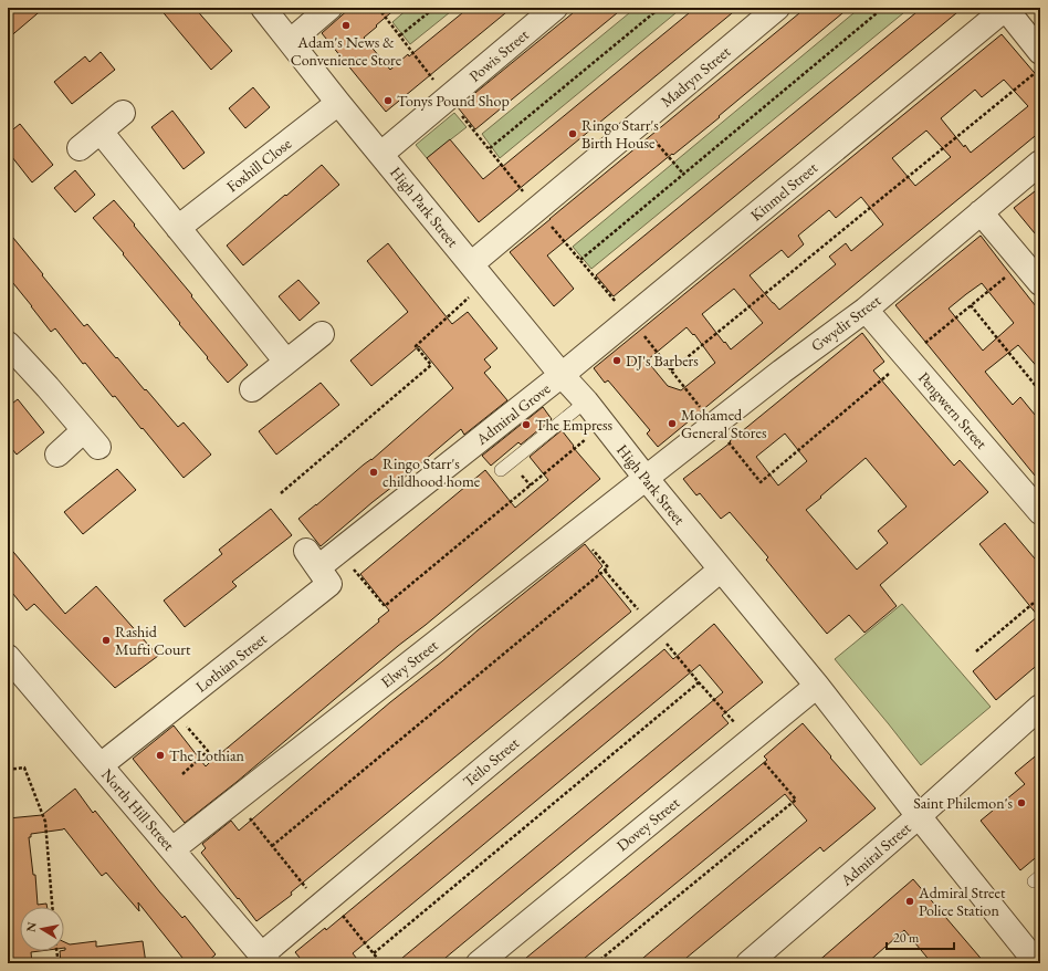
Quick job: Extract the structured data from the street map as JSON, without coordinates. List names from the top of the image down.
{
  "streets": {
    "street": [
      "Powis Street",
      "Madryn Street",
      "Foxhill Close",
      "Kinmel Street",
      "High Park Street",
      "Gwydir Street",
      "Pengwern Street",
      "Admiral Grove",
      "Lothian Street",
      "Elwy Street",
      "Teilo Street",
      "North Hill Street",
      "Dovey Street",
      "Admiral Street"
    ]
  },
  "crossings": [
    ["Powis Street", "High Park Street"],
    ["Madryn Street", "High Park Street"],
    ["Foxhill Close", "High Park Street"],
    ["Kinmel Street", "High Park Street"],
    ["Kinmel Street", "Admiral Grove"],
    ["High Park Street", "Gwydir Street"],
    ["High Park Street", "Admiral Grove"],
    ["High Park Street", "Elwy Street"],
    ["High Park Street", "Teilo Street"],
    ["High Park Street", "Dovey Street"],
    ["High Park Street", "Admiral Street"],
    ["Gwydir Street", "Pengwern Street"],
    ["Gwydir Street", "Elwy Street"],
    ["Admiral Grove", "Lothian Street"],
    ["Lothian Street", "North Hill Street"],
    ["Elwy Street", "North Hill Street"],
    ["Teilo Street", "North Hill Street"]
  ],
  "places": [
    "Adam's News & Convenience Store",
    "Tonys Pound Shop",
    "Ringo Starr's Birth House",
    "DJ's Barbers",
    "Mohamed General Stores",
    "The Empress",
    "Ringo Starr's childhood home",
    "Rashid Mufti Court",
    "The Lothian",
    "Saint Philemon's",
    "Admiral Street Police Station"
  ],
  "scale_bar": "20 m",
  "north": "left"
}
